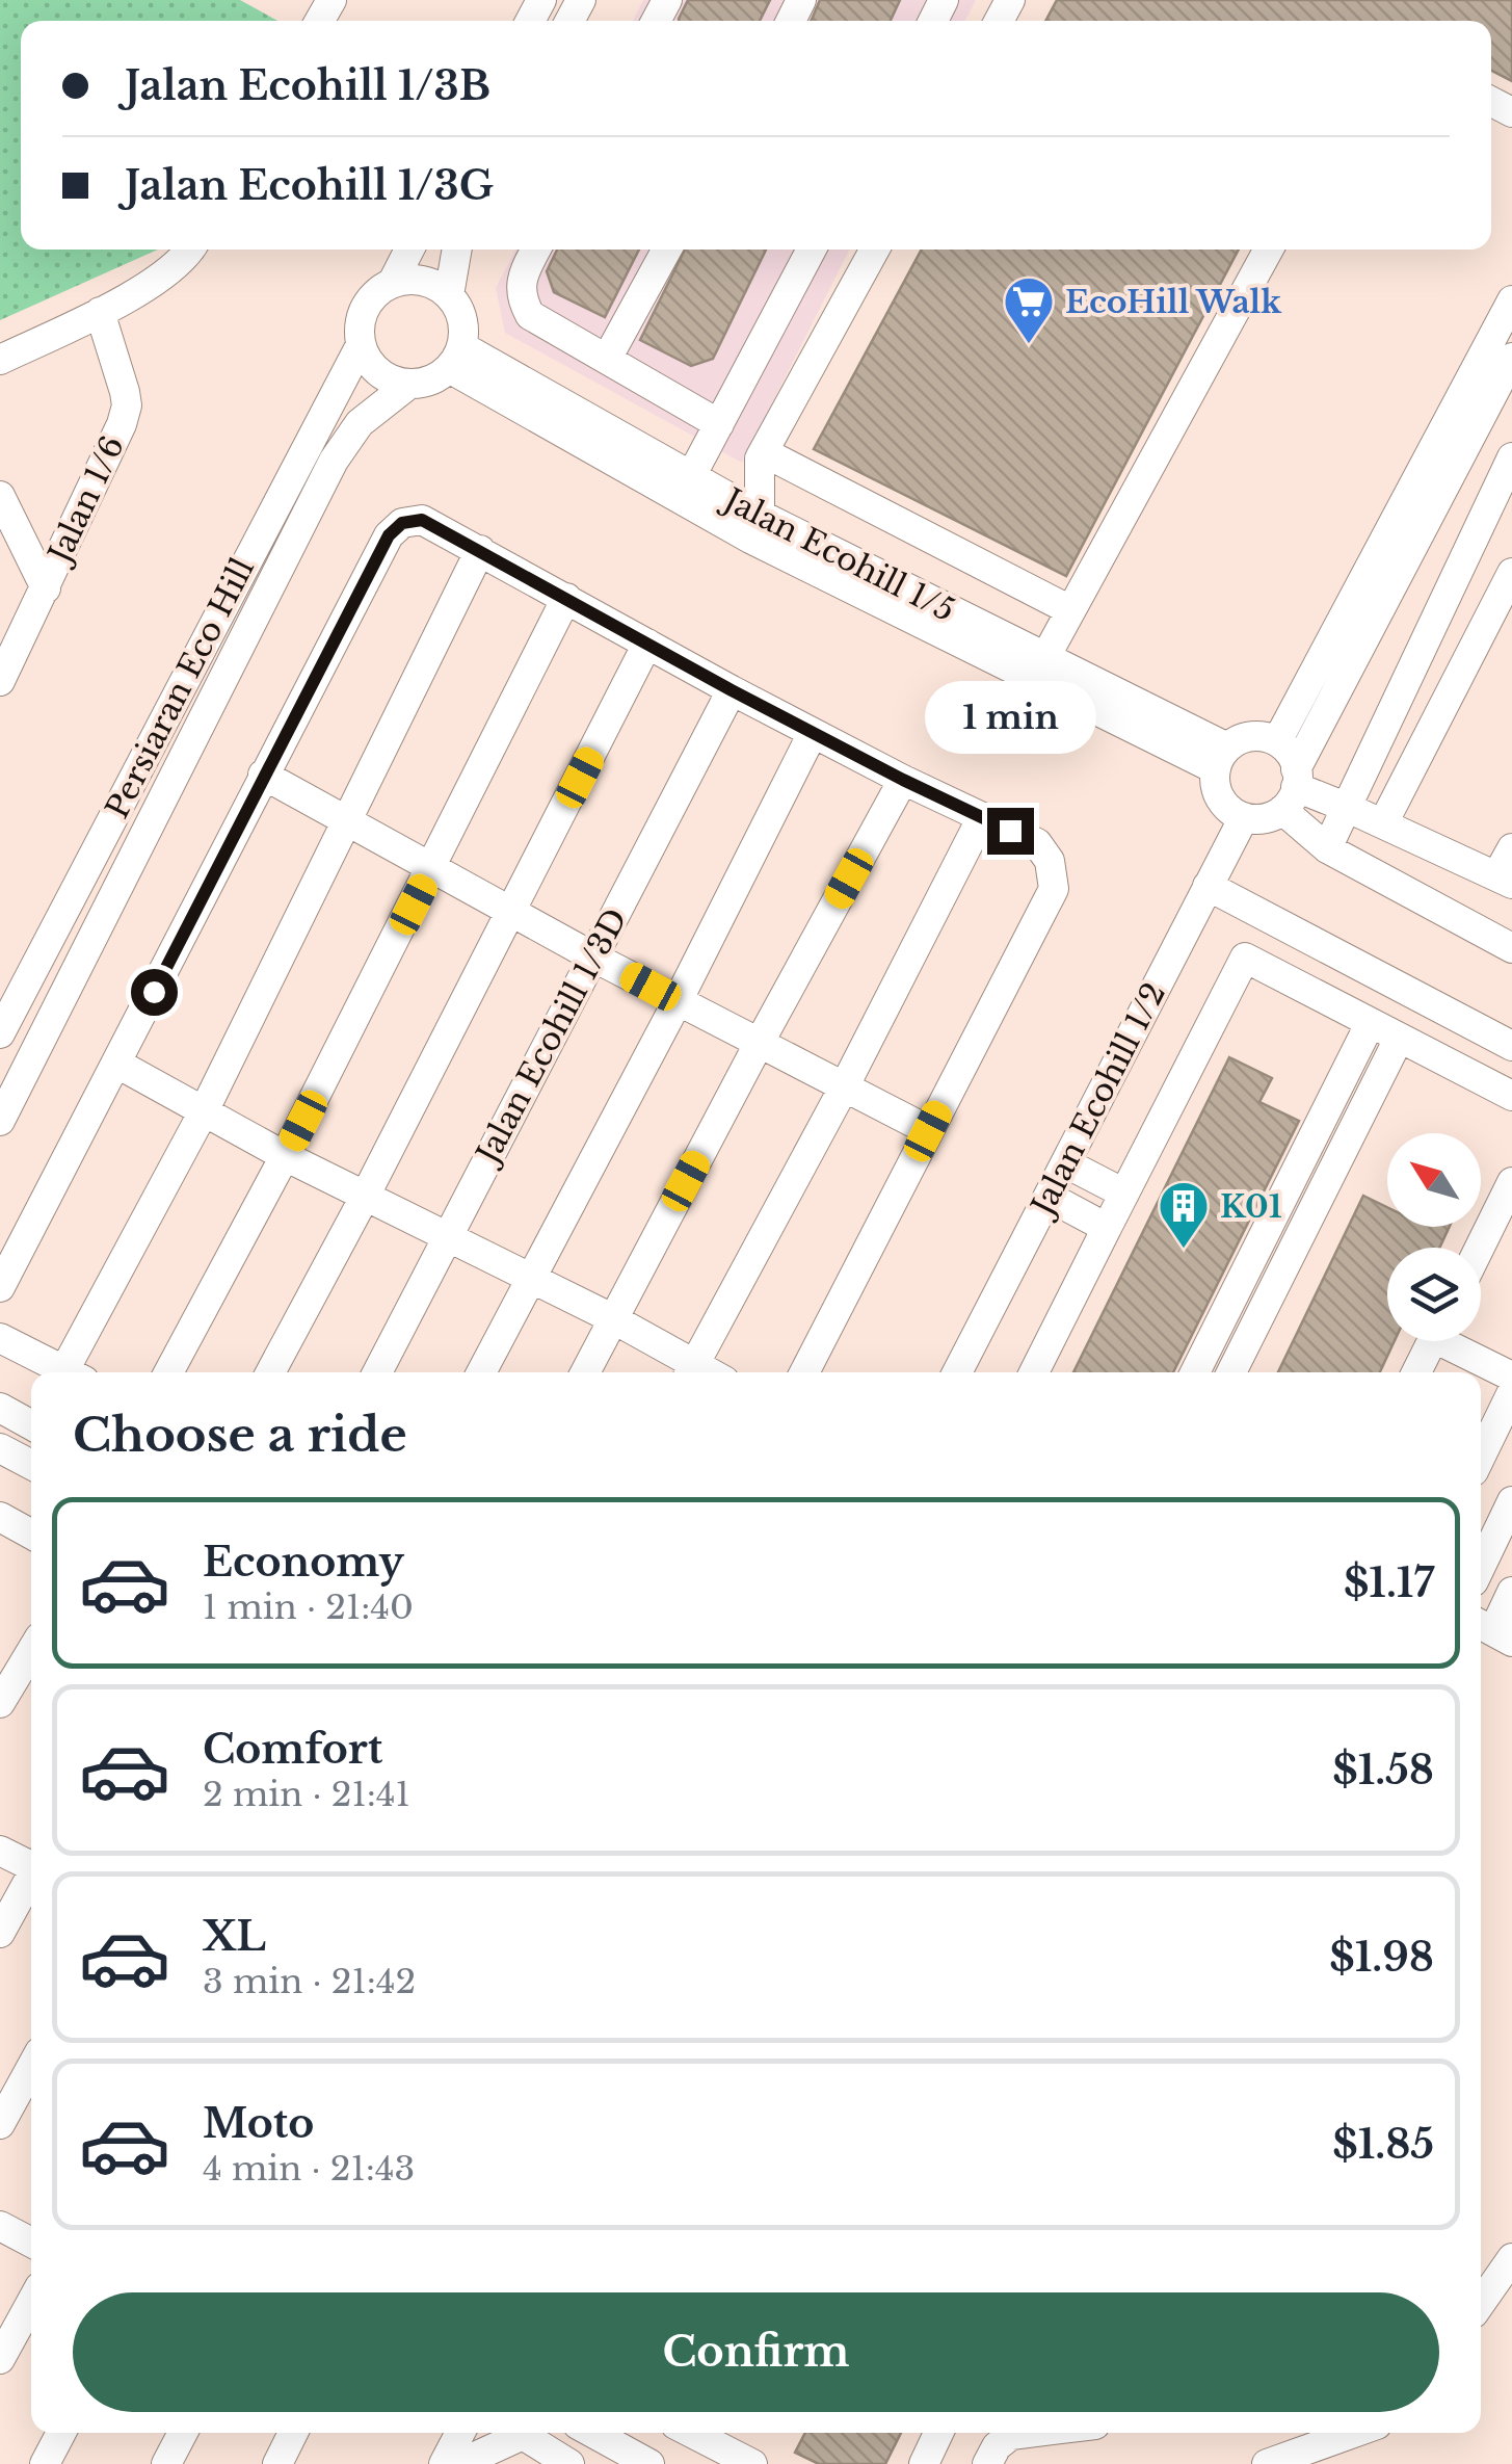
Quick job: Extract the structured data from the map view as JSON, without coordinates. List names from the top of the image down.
{
  "streets": {
    "street": [
      "Jalan 1/6",
      "Jalan Ecohill 1/5",
      "Persiaran Eco Hill",
      "Jalan Ecohill 1/3D",
      "Jalan Ecohill 1/2"
    ]
  },
  "crossings": [
    ["Jalan Ecohill 1/5", "Persiaran Eco Hill"],
    ["Jalan Ecohill 1/5", "Jalan Ecohill 1/2"]
  ],
  "places": {
    "supermarket": ["EcoHill Walk"],
    "building": ["K01"]
  },
  "north": "top left",
  "page": {
    "banner": ["Jalan Ecohill 1/3B", "Jalan Ecohill 1/3G"],
    "bubble": "1 min",
    "heading": "Choose a ride",
    "list": [
      {
        "name": "Economy",
        "note": "1 min · 21:40",
        "value": "$1.17"
      },
      {
        "name": "Comfort",
        "note": "2 min · 21:41",
        "value": "$1.58"
      },
      {
        "name": "XL",
        "note": "3 min · 21:42",
        "value": "$1.98"
      },
      {
        "name": "Moto",
        "note": "4 min · 21:43",
        "value": "$1.85"
      }
    ],
    "buttons": "Confirm"
  }
}
